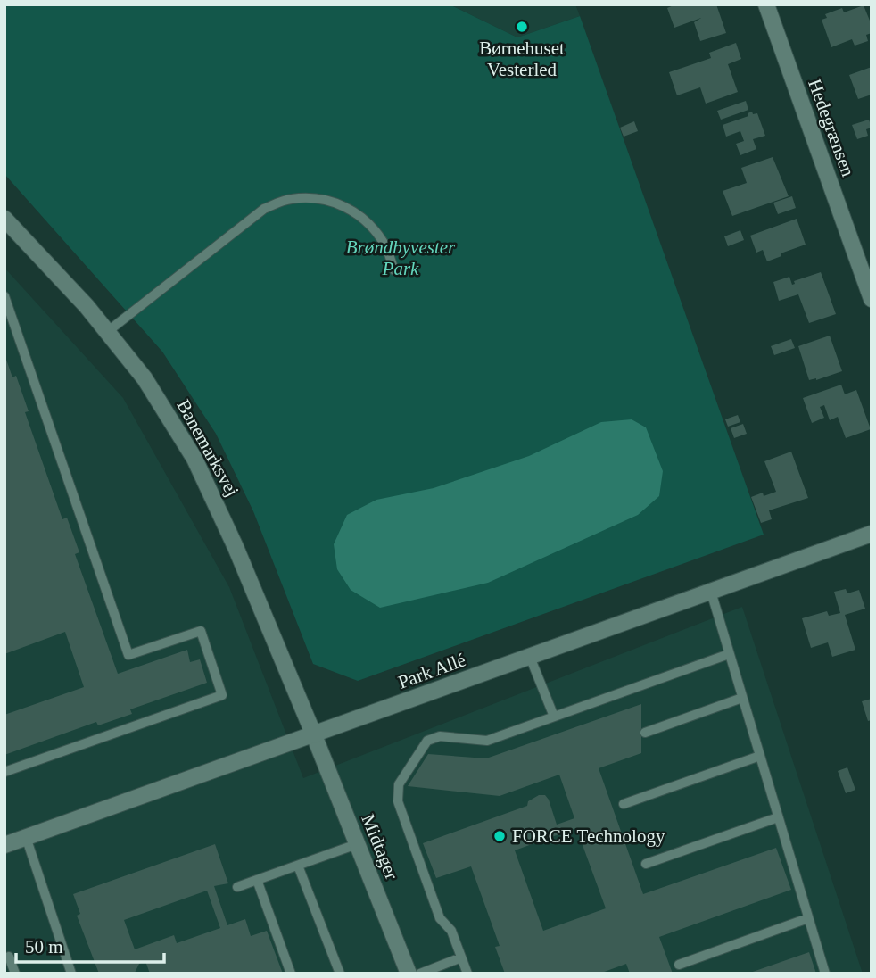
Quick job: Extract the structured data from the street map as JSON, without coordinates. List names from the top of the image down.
{
  "streets": {
    "street": [
      "Hedegrænsen",
      "Banemarksvej",
      "Park Allé",
      "Midtager"
    ]
  },
  "crossings": [
    ["Banemarksvej", "Park Allé"],
    ["Banemarksvej", "Midtager"],
    ["Park Allé", "Midtager"]
  ],
  "parks": ["Brøndbyvester Park"],
  "places": ["Børnehuset Vesterled", "FORCE Technology"],
  "scale_bar": "50 m"
}
